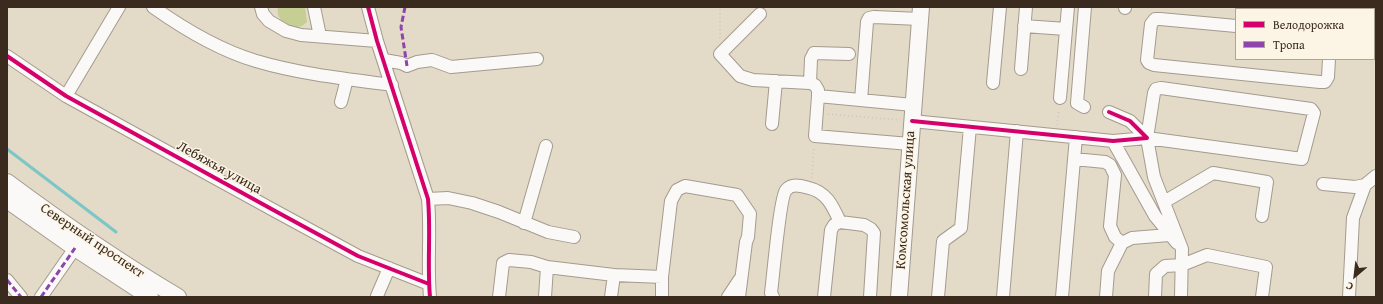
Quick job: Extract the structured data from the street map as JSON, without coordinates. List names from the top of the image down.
{
  "streets": {
    "main road": ["Комсомольская улица", "Северный проспект"],
    "street": ["Лебяжья улица"]
  },
  "legend": ["Велодорожка", "Тропа"],
  "north": "bottom left"
}
